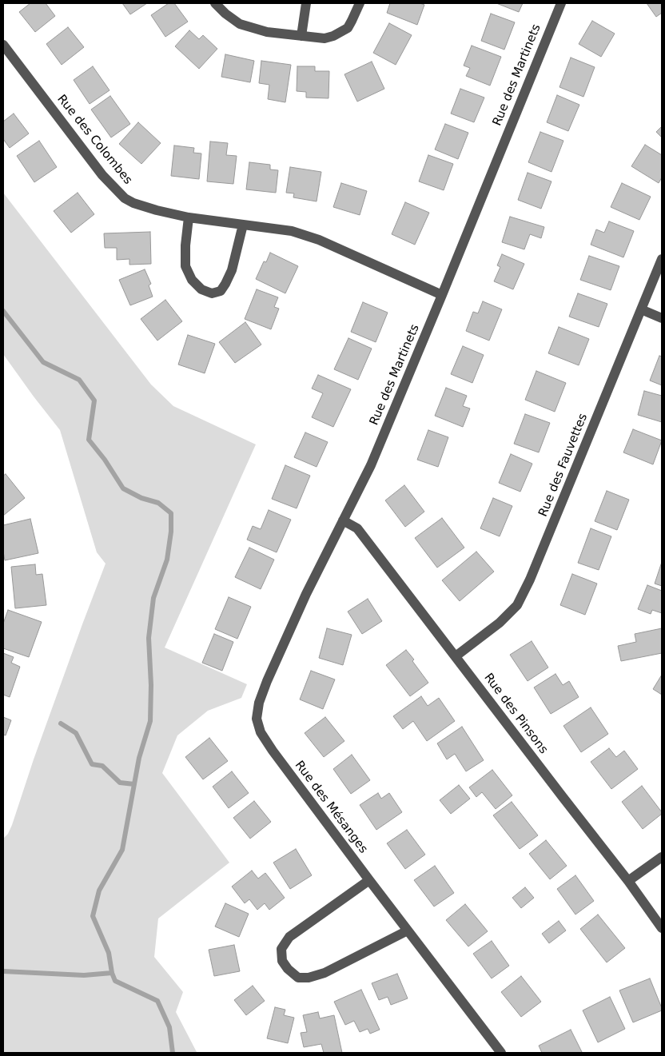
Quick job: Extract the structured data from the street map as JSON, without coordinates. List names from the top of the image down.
{
  "streets": {
    "street": [
      "Rue des Martinets",
      "Rue des Colombes",
      "Rue des Fauvettes",
      "Rue des Pinsons",
      "Rue des Mésanges"
    ]
  },
  "crossings": [
    ["Rue des Martinets", "Rue des Colombes"],
    ["Rue des Martinets", "Rue des Pinsons"],
    ["Rue des Martinets", "Rue des Mésanges"],
    ["Rue des Fauvettes", "Rue des Pinsons"]
  ]
}
